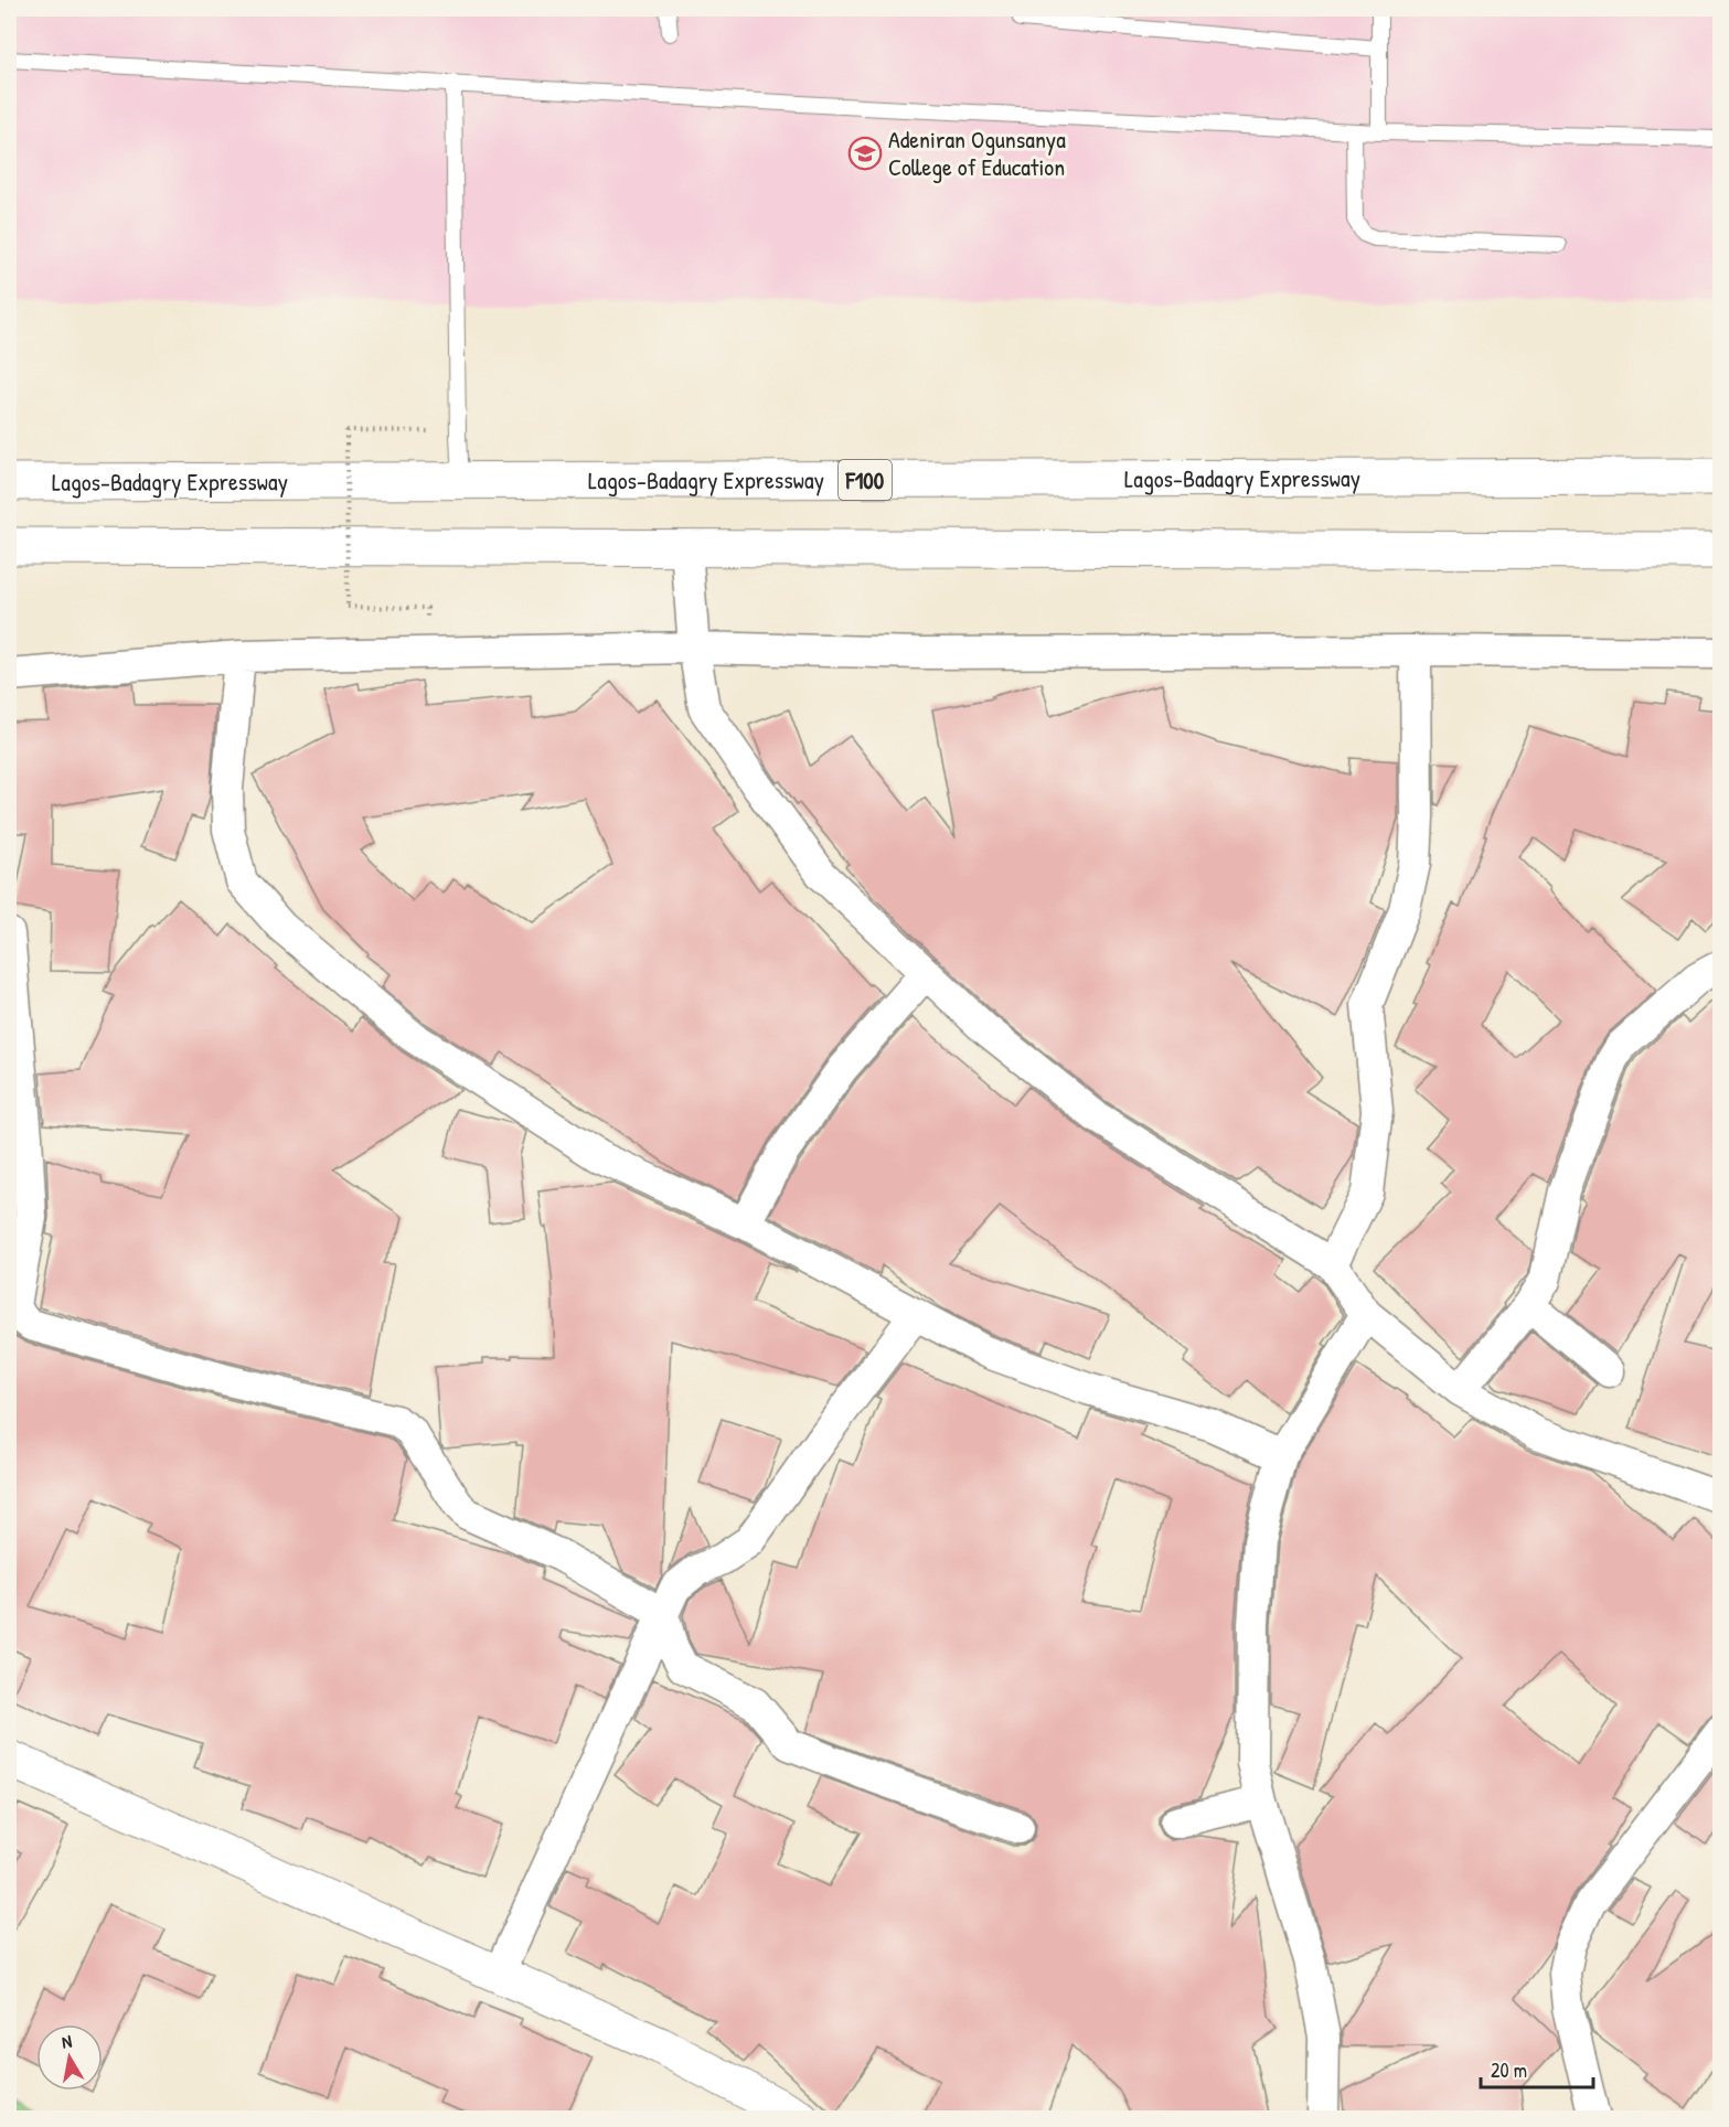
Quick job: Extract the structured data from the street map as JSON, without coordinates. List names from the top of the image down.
{
  "streets": {
    "main road": ["Lagos-Badagry Expressway", "F100"]
  },
  "places": {
    "school or university": ["Adeniran Ogunsanya College of Education"]
  },
  "scale_bar": "20 m",
  "north": "top"
}
